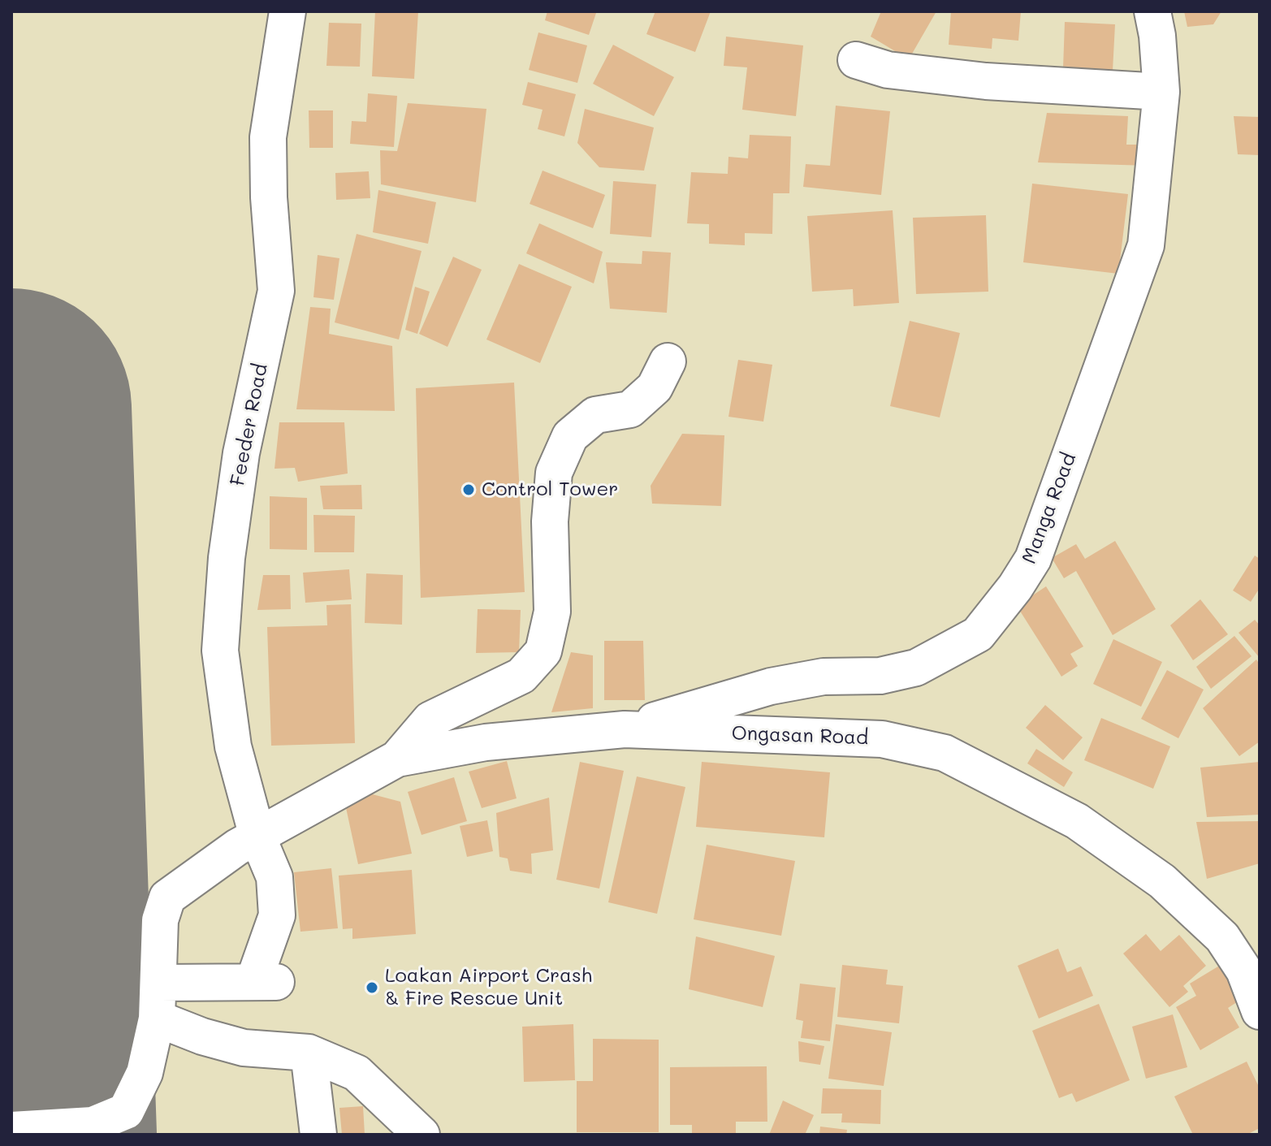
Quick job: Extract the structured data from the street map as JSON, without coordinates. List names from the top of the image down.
{
  "streets": {
    "street": ["Feeder Road", "Manga Road", "Ongasan Road"]
  },
  "crossings": [
    ["Feeder Road", "Ongasan Road"],
    ["Manga Road", "Ongasan Road"]
  ],
  "places": ["Control Tower", "Loakan Airport Crash & Fire Rescue Unit"]
}
